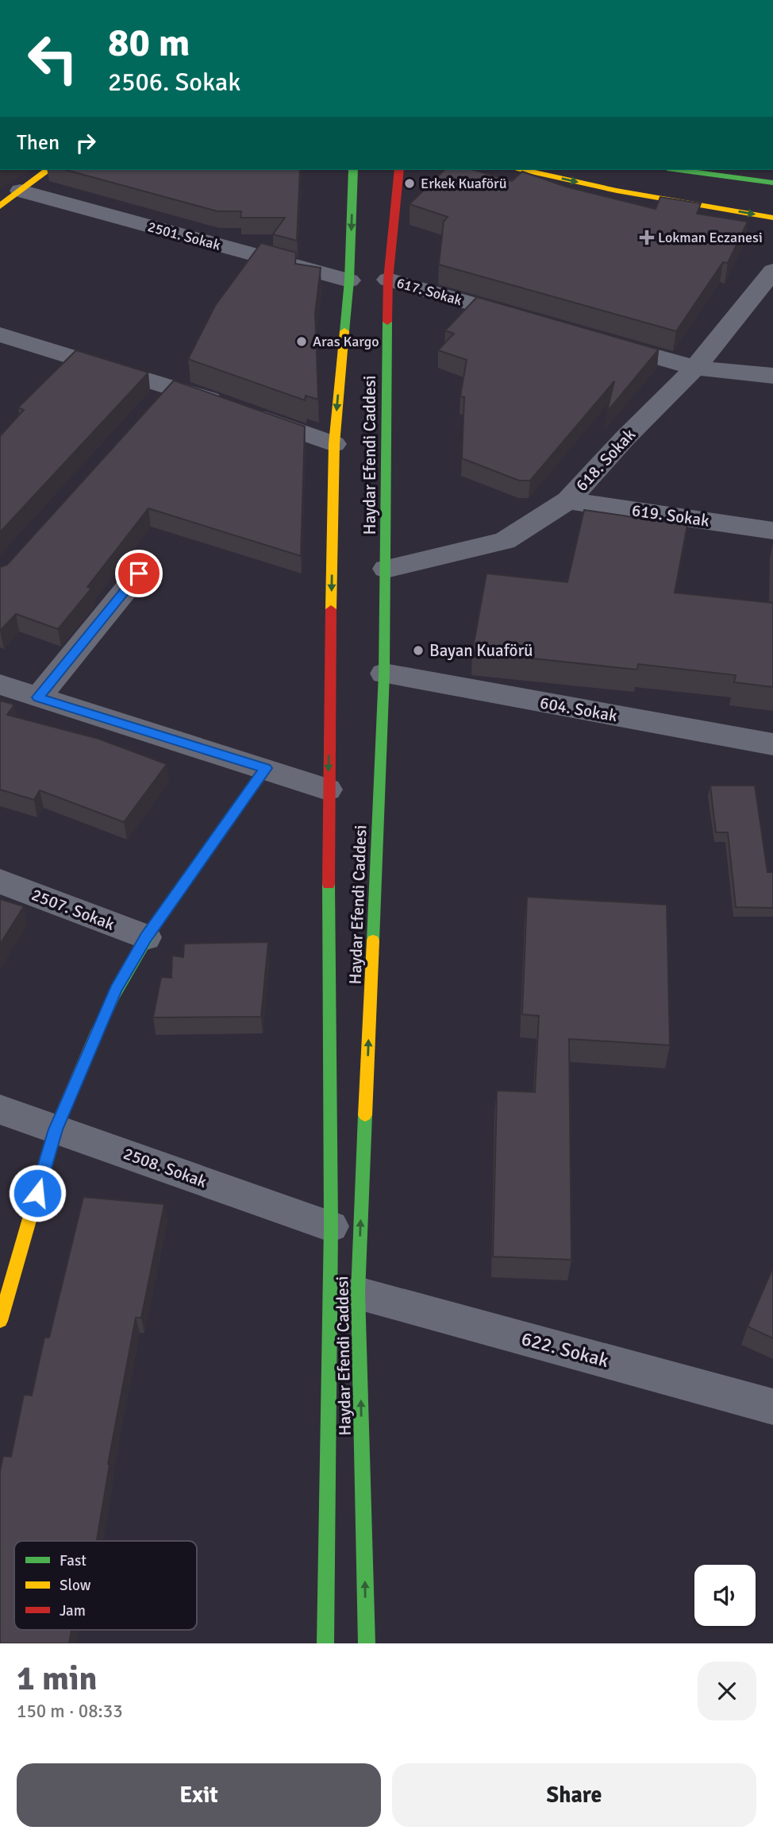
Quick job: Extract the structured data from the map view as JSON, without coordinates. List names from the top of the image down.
{
  "streets": {
    "main road": ["Haydar Efendi Caddesi"],
    "street": [
      "2501. Sokak",
      "617. Sokak",
      "618. Sokak",
      "619. Sokak",
      "604. Sokak",
      "2507. Sokak",
      "2508. Sokak",
      "622. Sokak"
    ]
  },
  "crossings": [
    ["2501. Sokak", "Haydar Efendi Caddesi"],
    ["617. Sokak", "Haydar Efendi Caddesi"],
    ["Haydar Efendi Caddesi", "618. Sokak"],
    ["Haydar Efendi Caddesi", "604. Sokak"],
    ["Haydar Efendi Caddesi", "2508. Sokak"],
    ["Haydar Efendi Caddesi", "622. Sokak"],
    ["618. Sokak", "619. Sokak"]
  ],
  "places": {
    "other": ["Erkek Kuaförü", "Aras Kargo", "Bayan Kuaförü"],
    "health": ["Lokman Eczanesi"]
  },
  "legend": ["Fast", "Slow", "Jam"],
  "page": {
    "turn": ["80 m", "2506. Sokak"],
    "then": "Then",
    "heading": ["1 min", "150 m · 08:33"],
    "buttons": ["Exit", "Share"]
  }
}
